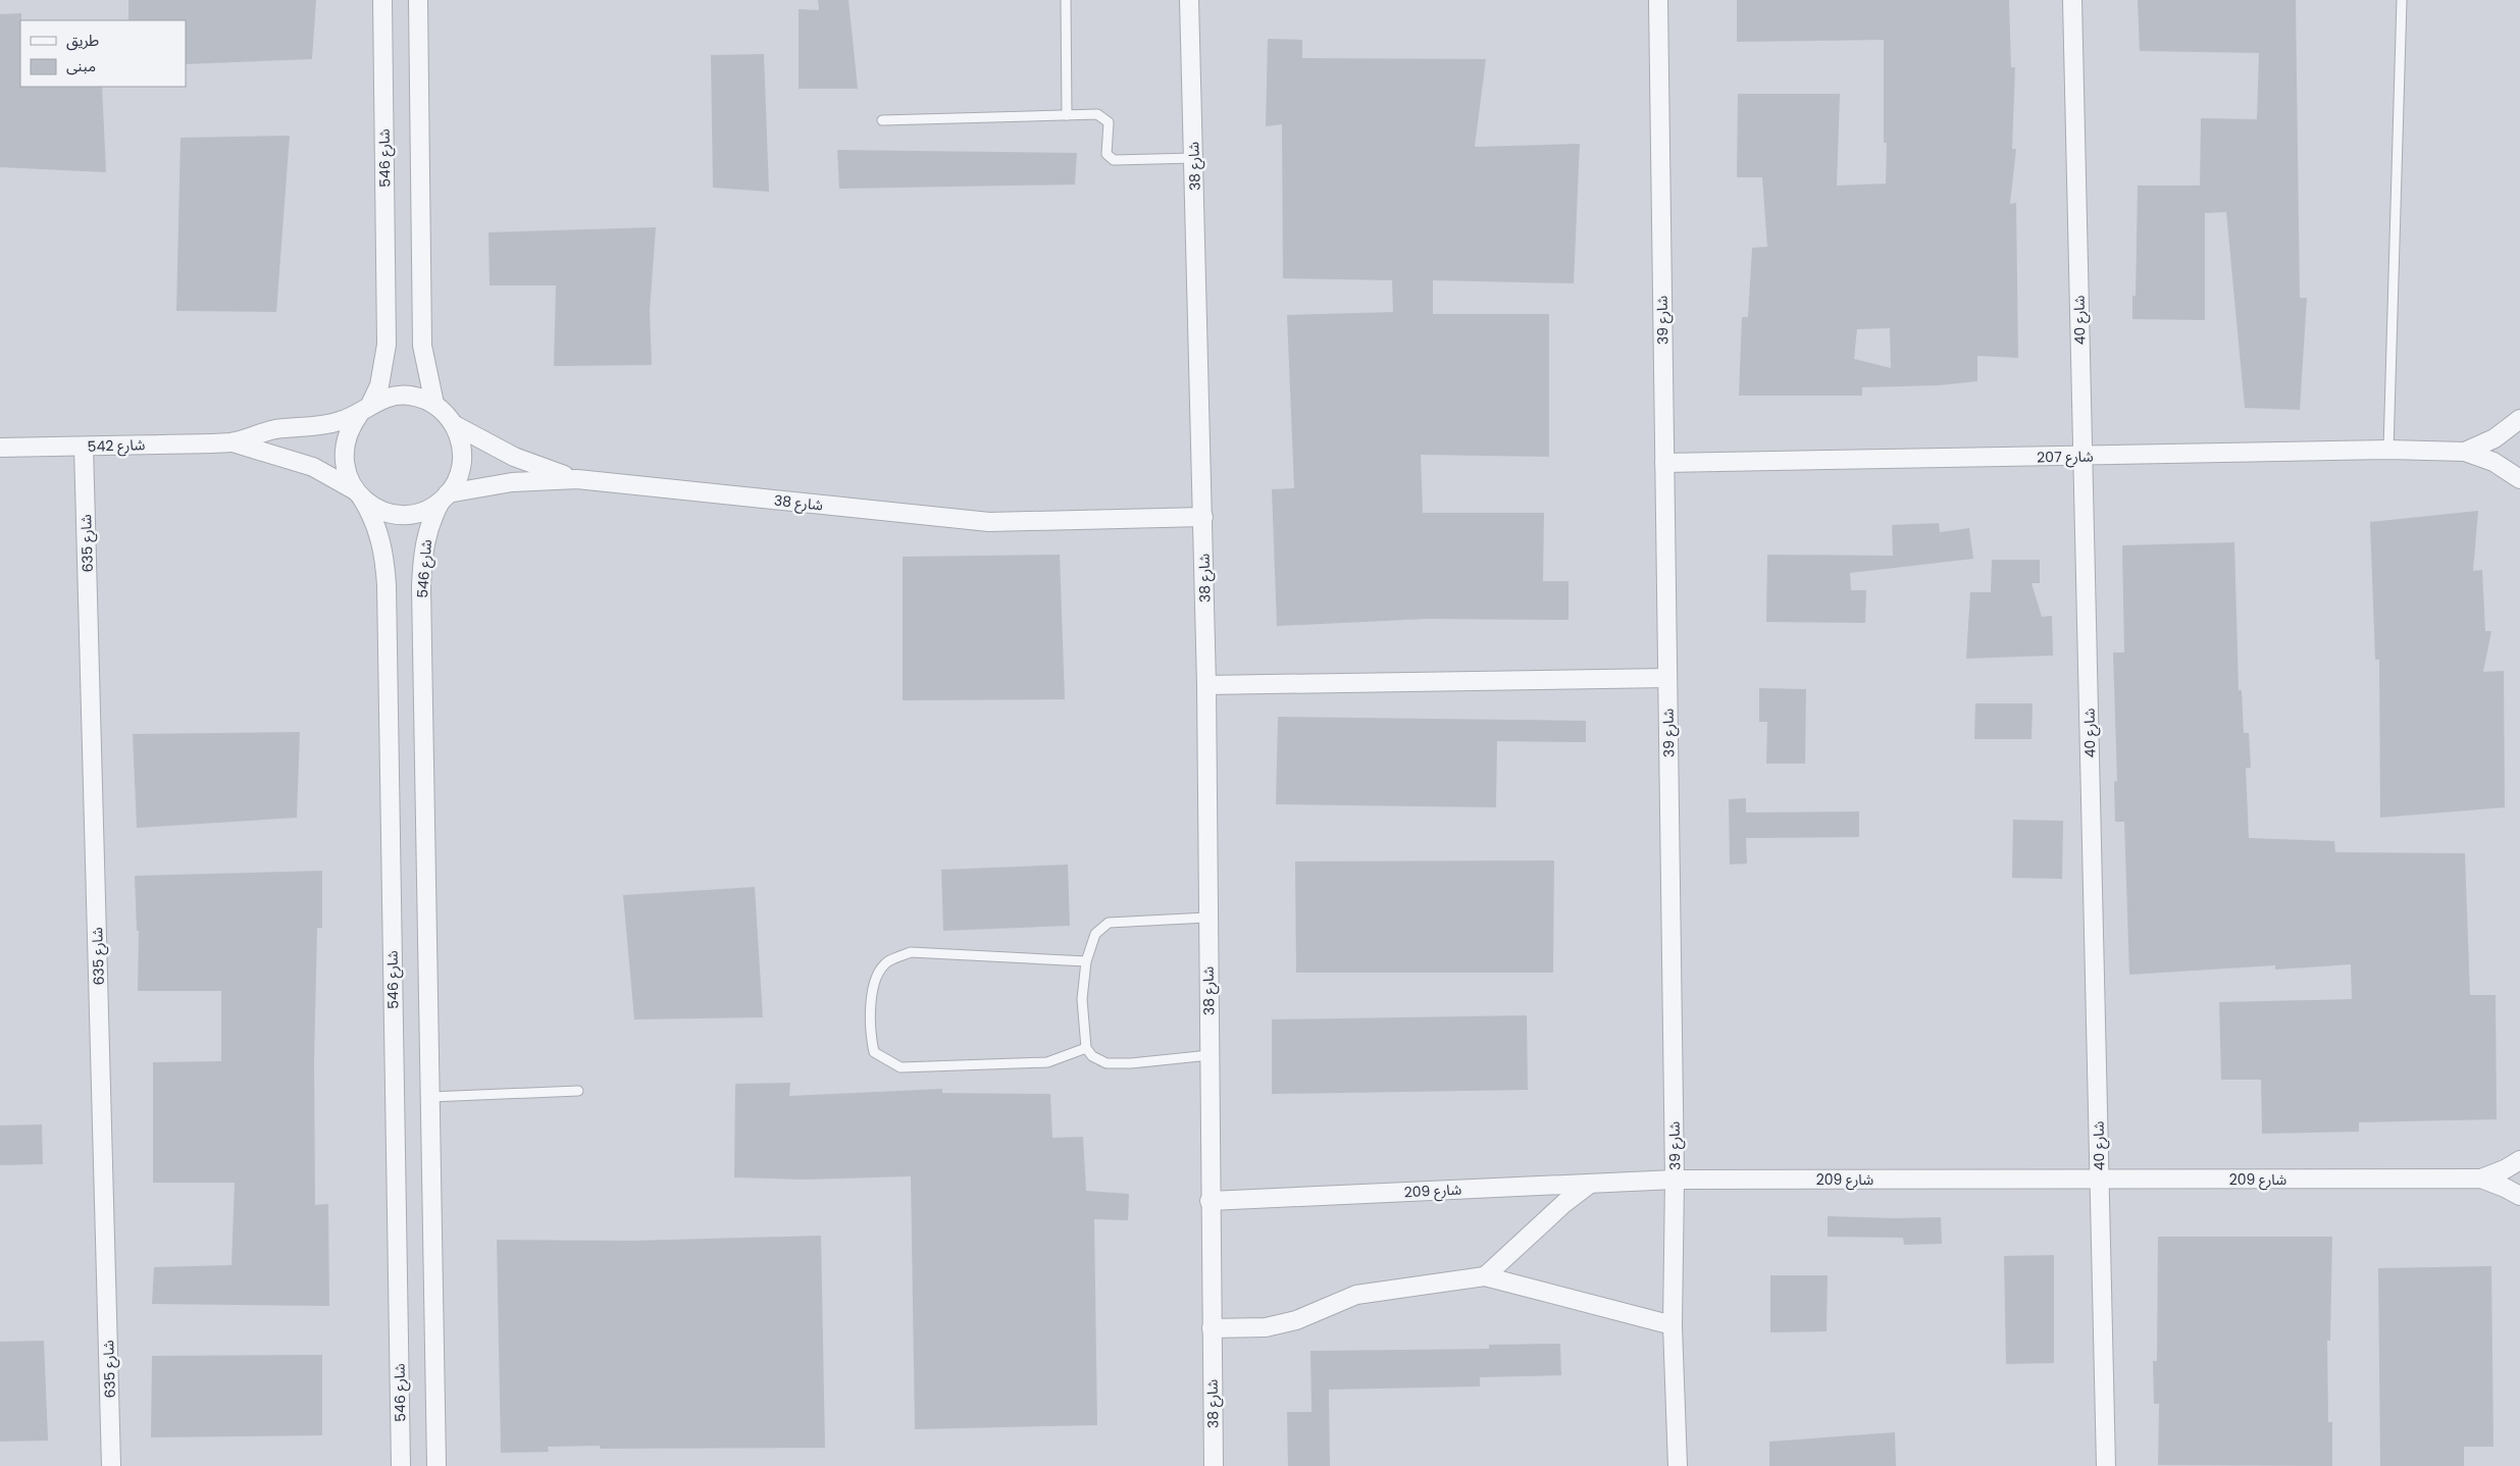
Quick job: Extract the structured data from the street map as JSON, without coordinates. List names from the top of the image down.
{
  "streets": {
    "street": [
      "شارع 546",
      "شارع 38",
      "شارع 39",
      "شارع 40",
      "شارع 542",
      "شارع 207",
      "شارع 635",
      "شارع 209"
    ]
  },
  "crossings": [
    ["شارع 546", "شارع 38"],
    ["شارع 546", "شارع 542"],
    ["شارع 38", "شارع 542"],
    ["شارع 38", "شارع 209"],
    ["شارع 39", "شارع 207"],
    ["شارع 39", "شارع 209"],
    ["شارع 40", "شارع 207"],
    ["شارع 40", "شارع 209"],
    ["شارع 542", "شارع 635"]
  ],
  "legend": ["طريق", "مبنى"]
}
